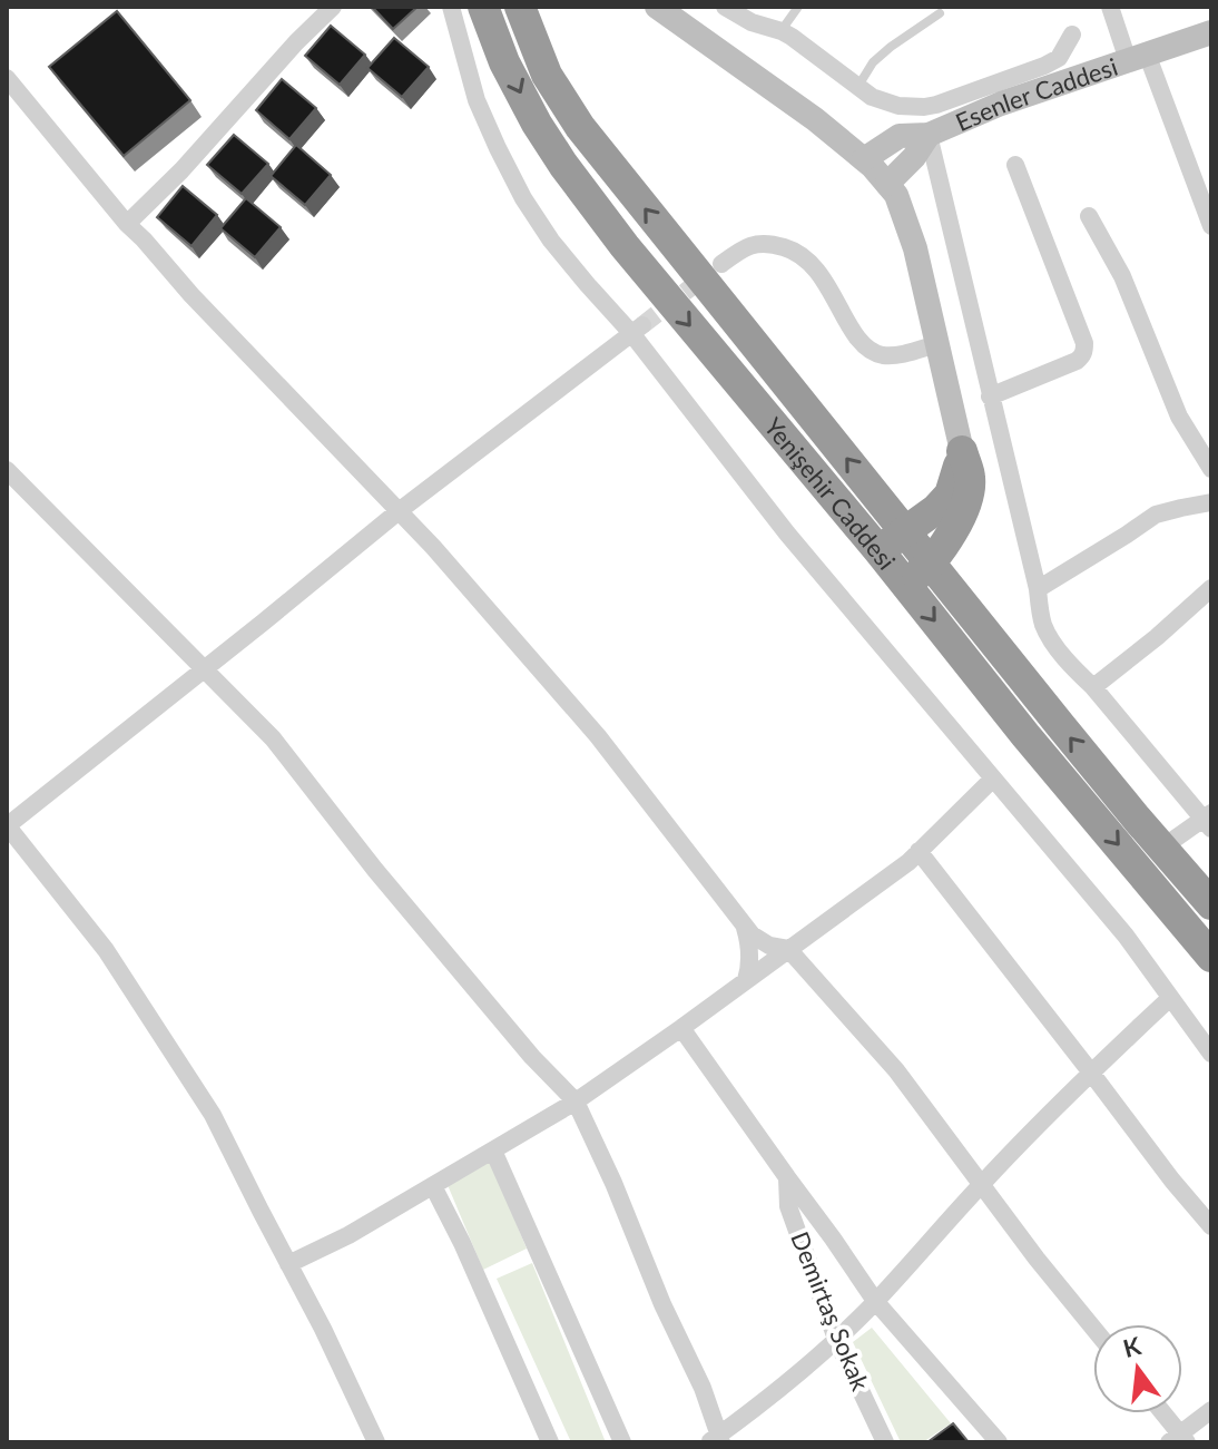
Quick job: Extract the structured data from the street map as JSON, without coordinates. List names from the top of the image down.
{
  "streets": {
    "highway": ["Yenişehir Caddesi"],
    "street": ["Esenler Caddesi", "Demirtaş Sokak"]
  },
  "north": "top"
}
